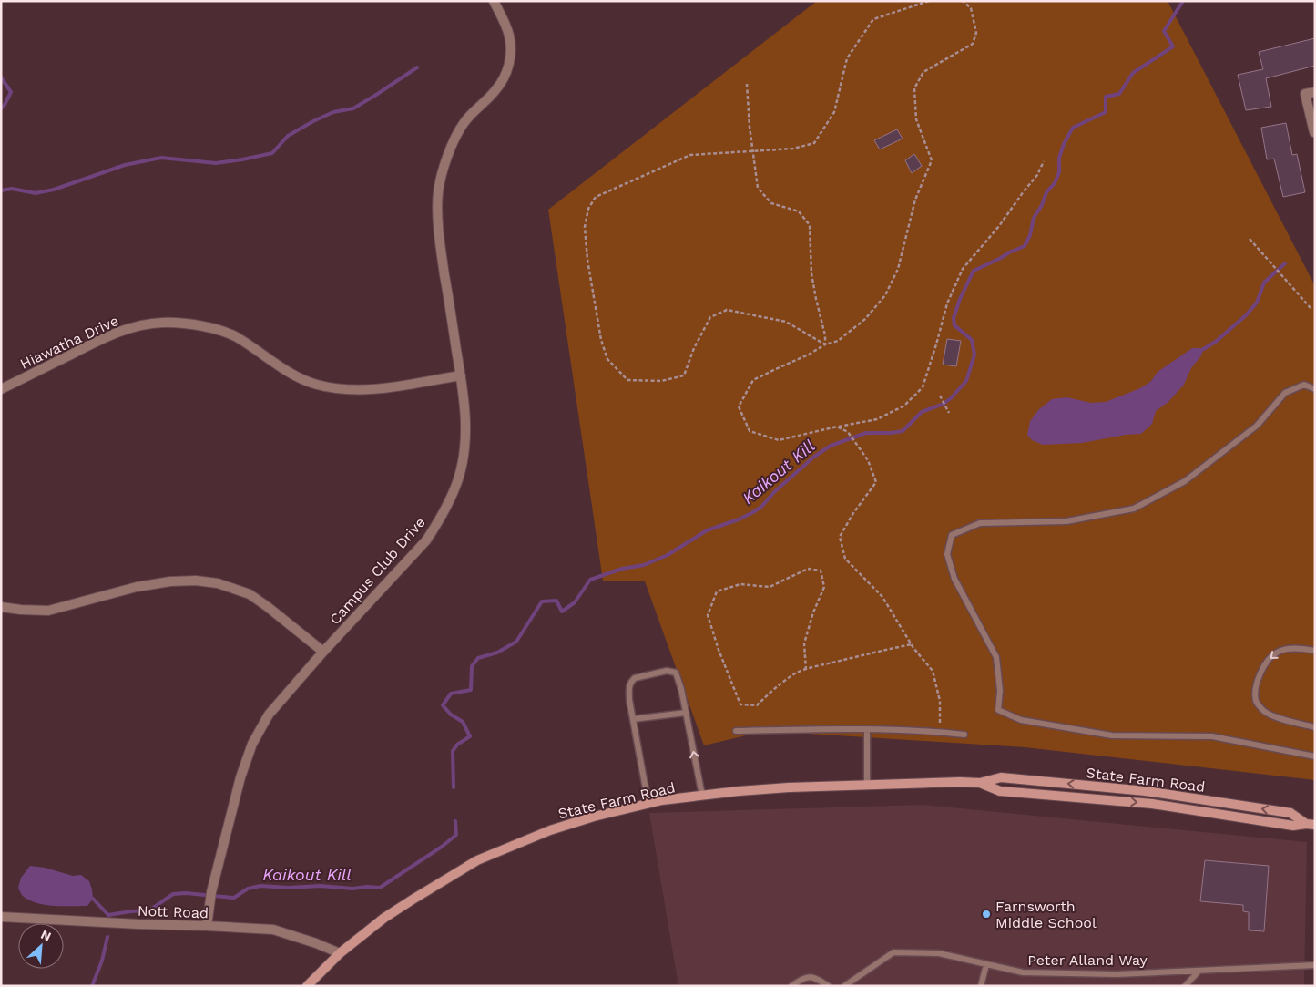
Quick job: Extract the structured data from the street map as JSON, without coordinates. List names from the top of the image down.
{
  "streets": {
    "main road": ["State Farm Road"],
    "street": ["Hiawatha Drive", "Campus Club Drive", "Nott Road"],
    "lane": ["Peter Alland Way"]
  },
  "crossings": [
    ["Hiawatha Drive", "Campus Club Drive"],
    ["Campus Club Drive", "Nott Road"],
    ["State Farm Road", "Nott Road"]
  ],
  "water": ["Kaikout Kill"],
  "places": ["Farnsworth Middle School"],
  "north": "top right"
}
